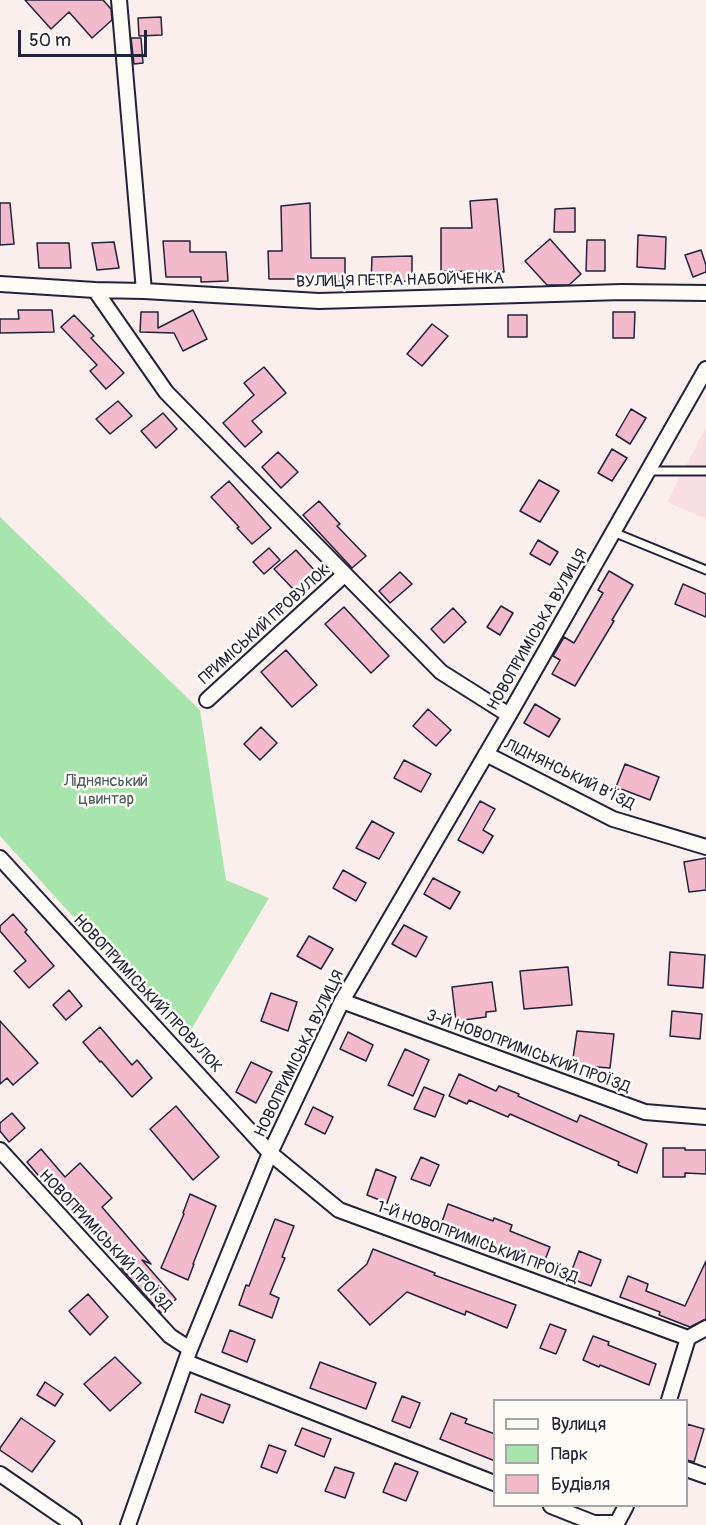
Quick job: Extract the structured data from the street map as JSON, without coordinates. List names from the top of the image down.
{
  "streets": {
    "street": [
      "ВУЛИЦЯ ПЕТРА НАБОЙЧЕНКА",
      "ПРИМІСЬКИЙ ПРОВУЛОК",
      "НОВОПРИМІСЬКА ВУЛИЦЯ",
      "ЛІДНЯНСЬКИЙ В’ЇЗД",
      "НОВОПРИМІСЬКИЙ ПРОВУЛОК",
      "3-Й НОВОПРИМІСЬКИЙ ПРОЇЗД",
      "НОВОПРИМІСЬКИЙ ПРОЇЗД",
      "1-Й НОВОПРИМІСЬКИЙ ПРОЇЗД"
    ]
  },
  "crossings": [
    ["НОВОПРИМІСЬКА ВУЛИЦЯ", "ЛІДНЯНСЬКИЙ В’ЇЗД"],
    ["НОВОПРИМІСЬКА ВУЛИЦЯ", "НОВОПРИМІСЬКИЙ ПРОВУЛОК"],
    ["НОВОПРИМІСЬКА ВУЛИЦЯ", "3-Й НОВОПРИМІСЬКИЙ ПРОЇЗД"],
    ["НОВОПРИМІСЬКА ВУЛИЦЯ", "НОВОПРИМІСЬКИЙ ПРОЇЗД"],
    ["НОВОПРИМІСЬКА ВУЛИЦЯ", "1-Й НОВОПРИМІСЬКИЙ ПРОЇЗД"],
    ["НОВОПРИМІСЬКИЙ ПРОВУЛОК", "1-Й НОВОПРИМІСЬКИЙ ПРОЇЗД"]
  ],
  "parks": ["Ліднянський цвинтар"],
  "legend": ["Вулиця", "Парк", "Будівля"],
  "scale_bar": "50 m"
}
